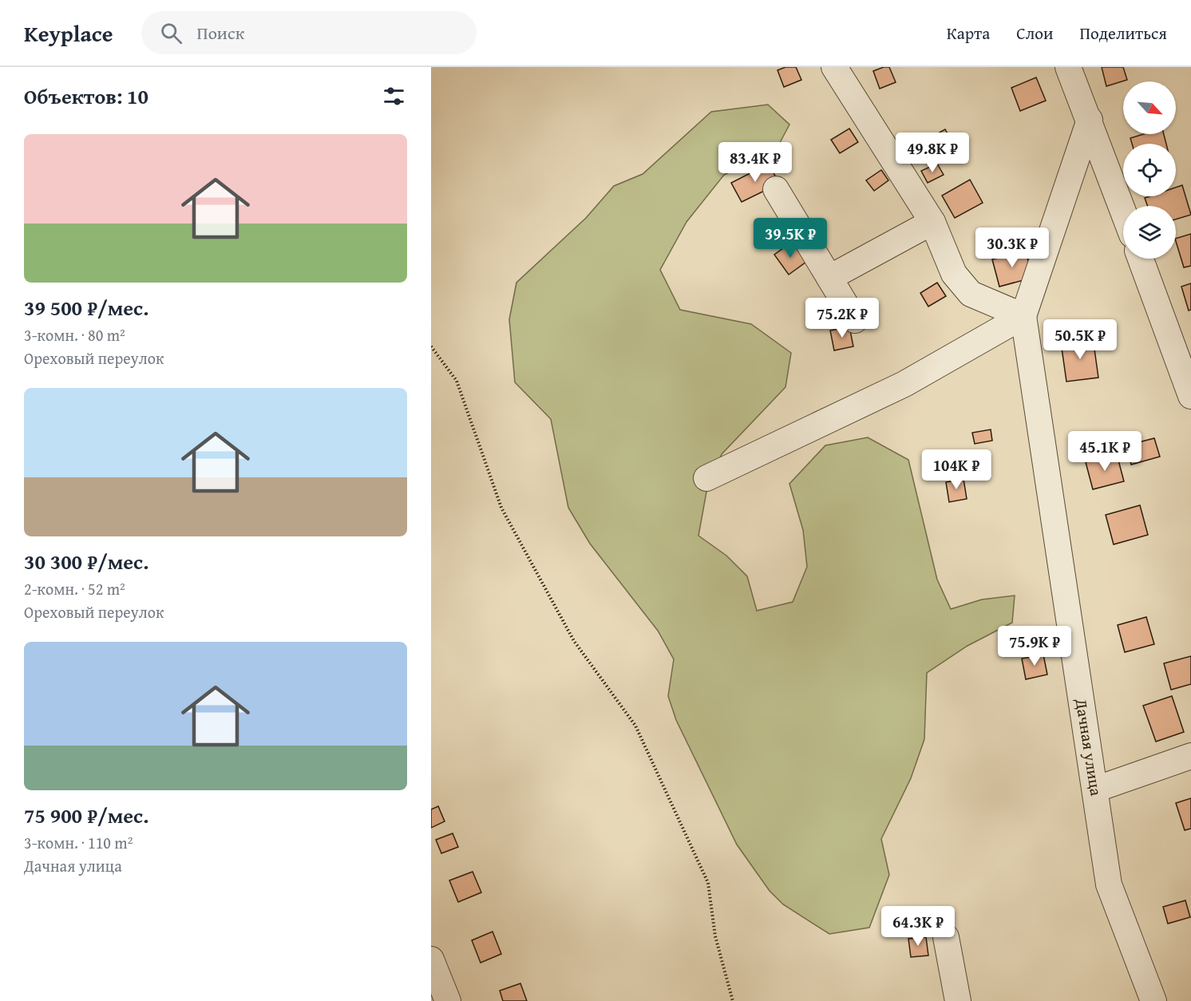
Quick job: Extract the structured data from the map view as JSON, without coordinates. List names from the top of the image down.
{
  "streets": {
    "street": ["Дачная улица"]
  },
  "north": "bottom right",
  "page": {
    "header": "Keyplace",
    "search": "Поиск",
    "nav": ["Карта", "Слои", "Поделиться"],
    "heading": "Объектов: 10",
    "list": [
      {
        "name": "39 500 ₽/мес.",
        "note": "3-комн. · 80 m² · Ореховый переулок"
      },
      {
        "name": "30 300 ₽/мес.",
        "note": "2-комн. · 52 m² · Ореховый переулок"
      },
      {
        "name": "75 900 ₽/мес.",
        "note": "3-комн. · 110 m² · Дачная улица"
      }
    ],
    "price": [
      "49.8K ₽",
      "83.4K ₽",
      "39.5K ₽",
      "30.3K ₽",
      "75.2K ₽",
      "50.5K ₽",
      "45.1K ₽",
      "104K ₽",
      "75.9K ₽",
      "64.3K ₽"
    ]
  }
}
